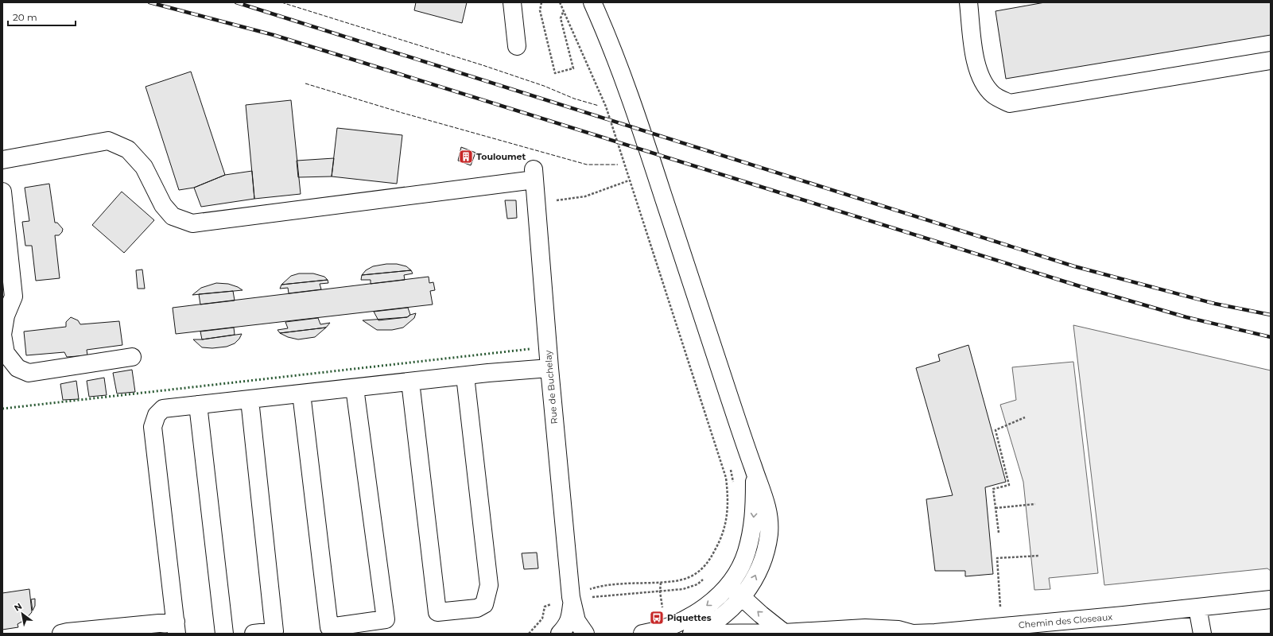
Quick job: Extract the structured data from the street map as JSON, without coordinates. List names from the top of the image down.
{
  "streets": {
    "street": ["Rue de Buchelay", "Chemin des Closeaux"]
  },
  "places": {
    "building": ["Touloumet"],
    "bus stop": ["Piquettes"]
  },
  "scale_bar": "20 m",
  "north": "top left"
}
